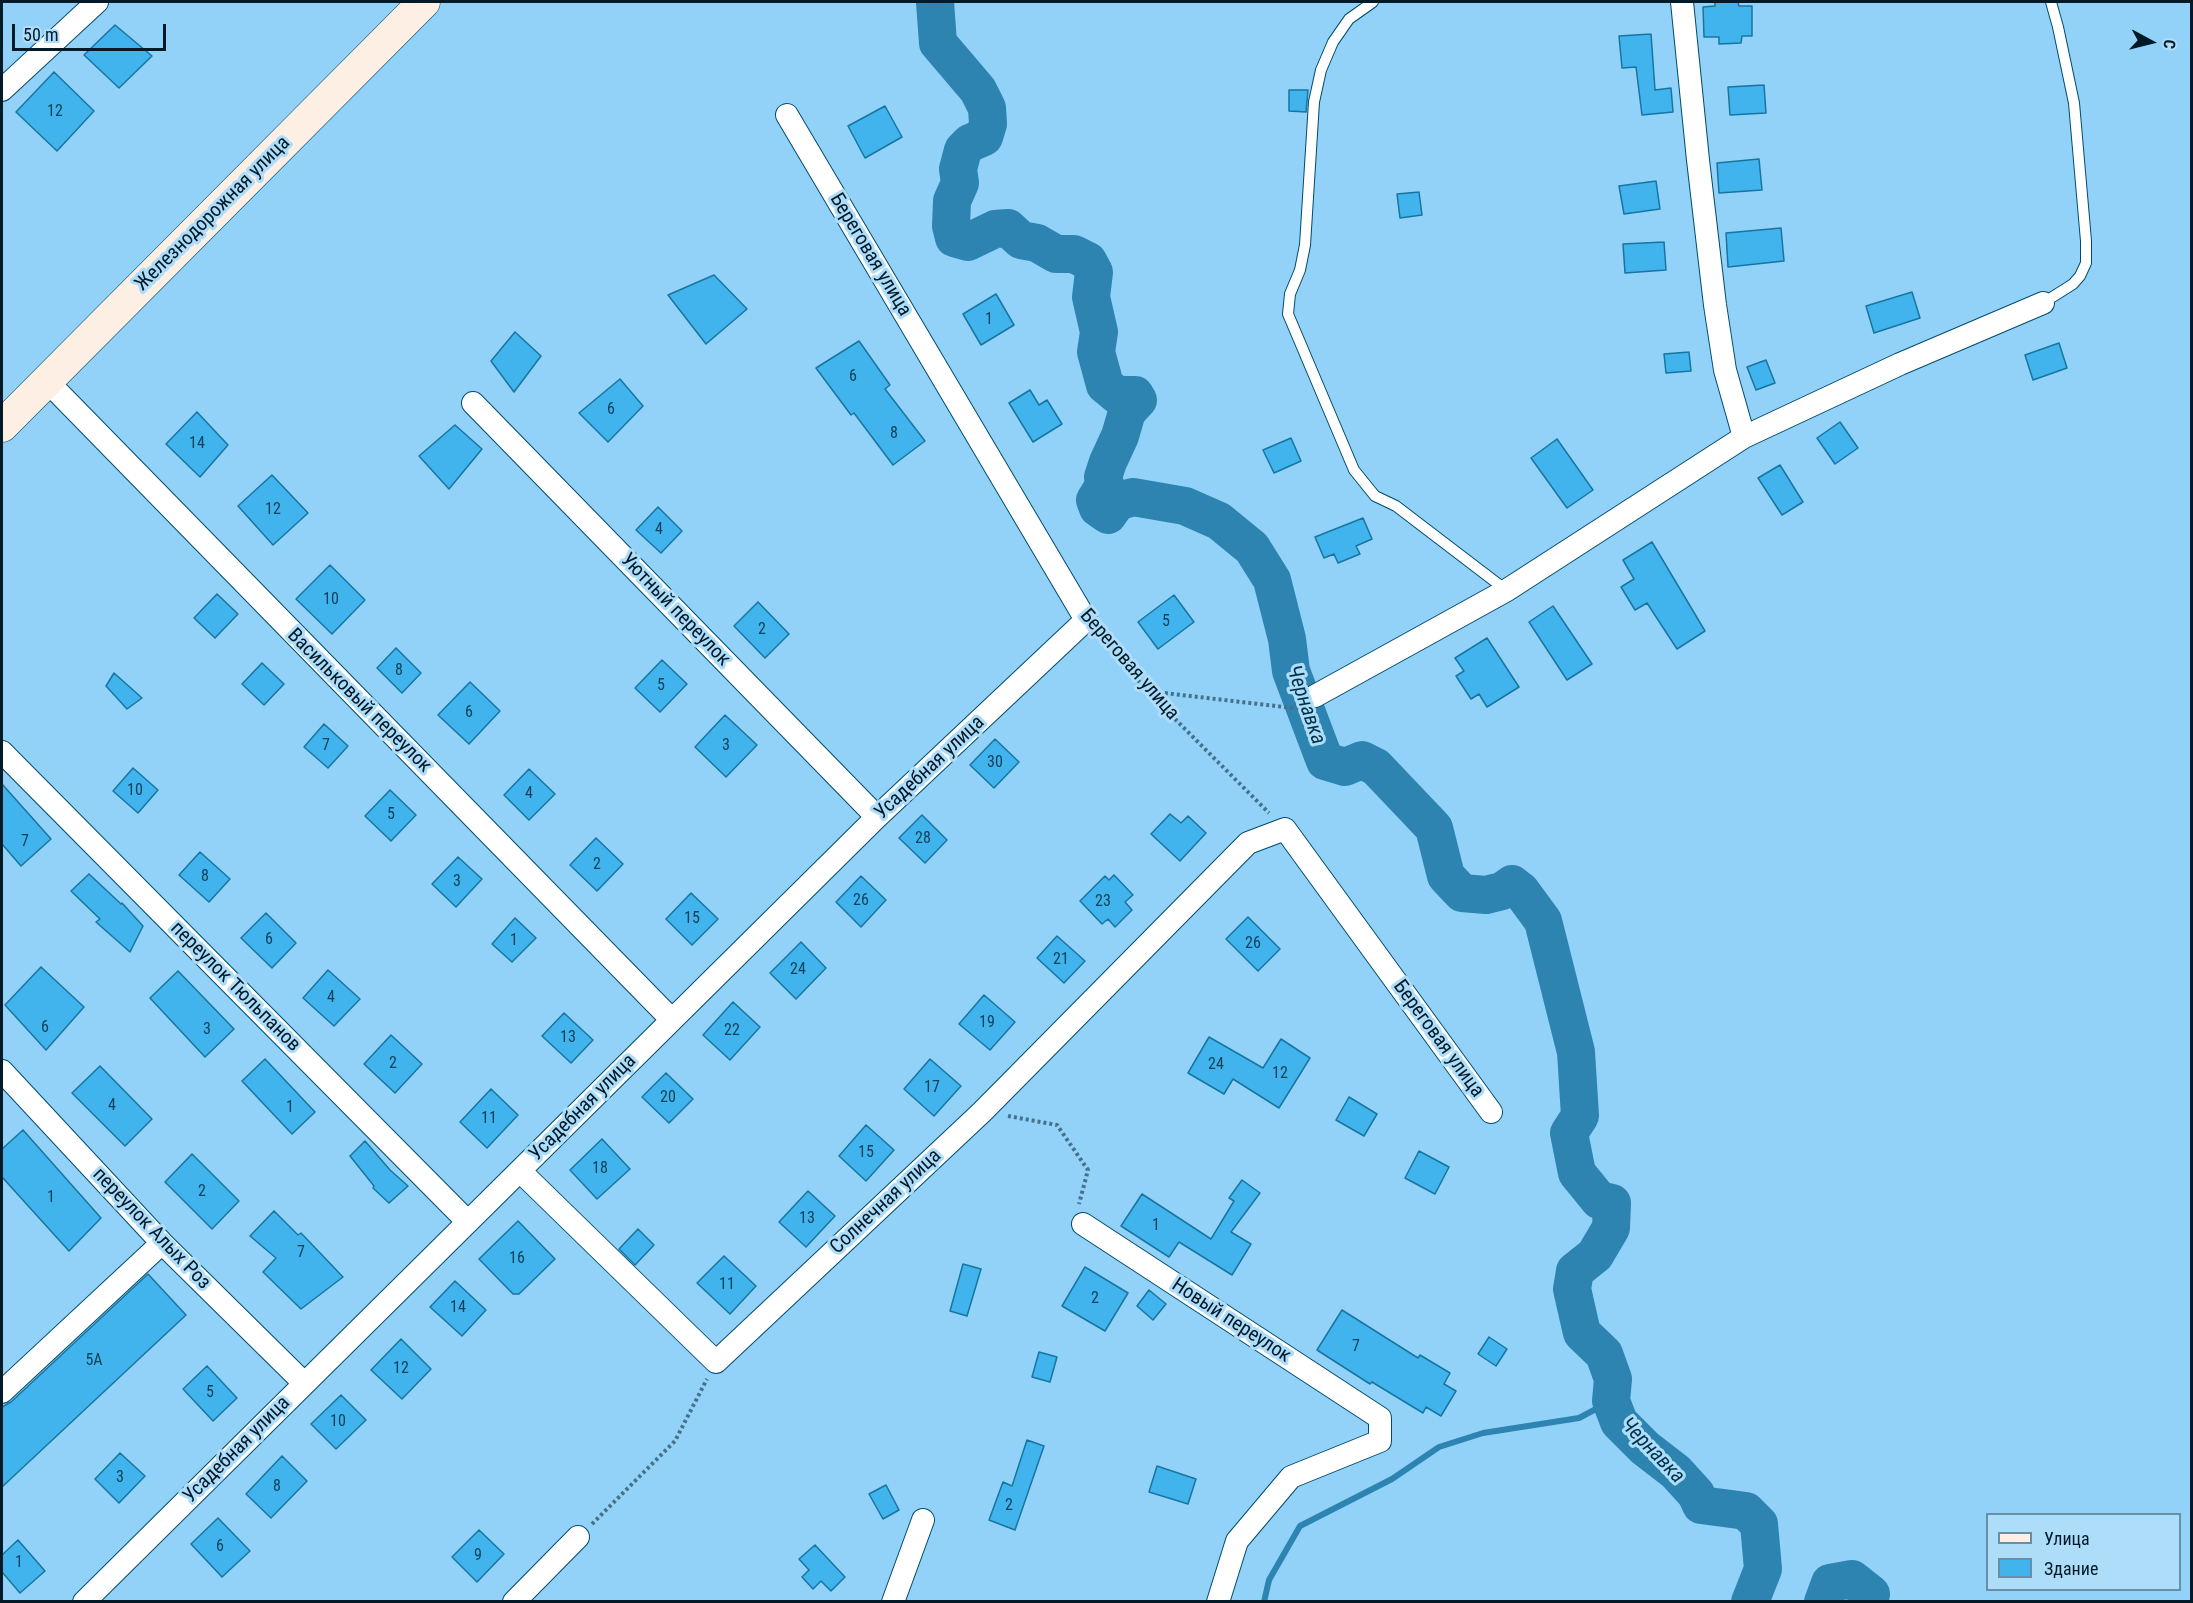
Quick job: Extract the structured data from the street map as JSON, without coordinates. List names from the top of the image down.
{
  "streets": {
    "street": [
      "Железнодорожная улица",
      "Береговая улица",
      "Уютный переулок",
      "Васильковый переулок",
      "Усадебная улица",
      "переулок Тюльпанов",
      "Солнечная улица",
      "переулок Алых Роз",
      "Новый переулок"
    ]
  },
  "crossings": [
    ["Железнодорожная улица", "Васильковый переулок"],
    ["Береговая улица", "Усадебная улица"],
    ["Береговая улица", "Солнечная улица"],
    ["Уютный переулок", "Усадебная улица"],
    ["Васильковый переулок", "Усадебная улица"],
    ["Усадебная улица", "переулок Тюльпанов"],
    ["Усадебная улица", "переулок Алых Роз"]
  ],
  "water": ["Чернавка"],
  "house_numbers": [
    "12",
    "1",
    "6",
    "6",
    "8",
    "14",
    "12",
    "4",
    "10",
    "5",
    "2",
    "8",
    "5",
    "6",
    "7",
    "3",
    "30",
    "10",
    "4",
    "5",
    "28",
    "7",
    "2",
    "8",
    "3",
    "26",
    "23",
    "15",
    "6",
    "1",
    "26",
    "21",
    "24",
    "4",
    "19",
    "6",
    "3",
    "22",
    "13",
    "2",
    "24",
    "12",
    "17",
    "20",
    "4",
    "1",
    "11",
    "15",
    "18",
    "2",
    "1",
    "13",
    "1",
    "7",
    "16",
    "11",
    "2",
    "14",
    "7",
    "5А",
    "12",
    "5",
    "10",
    "3",
    "8",
    "2",
    "6",
    "9",
    "1"
  ],
  "legend": ["Улица", "Здание"],
  "scale_bar": "50 m",
  "north": "right"
}
